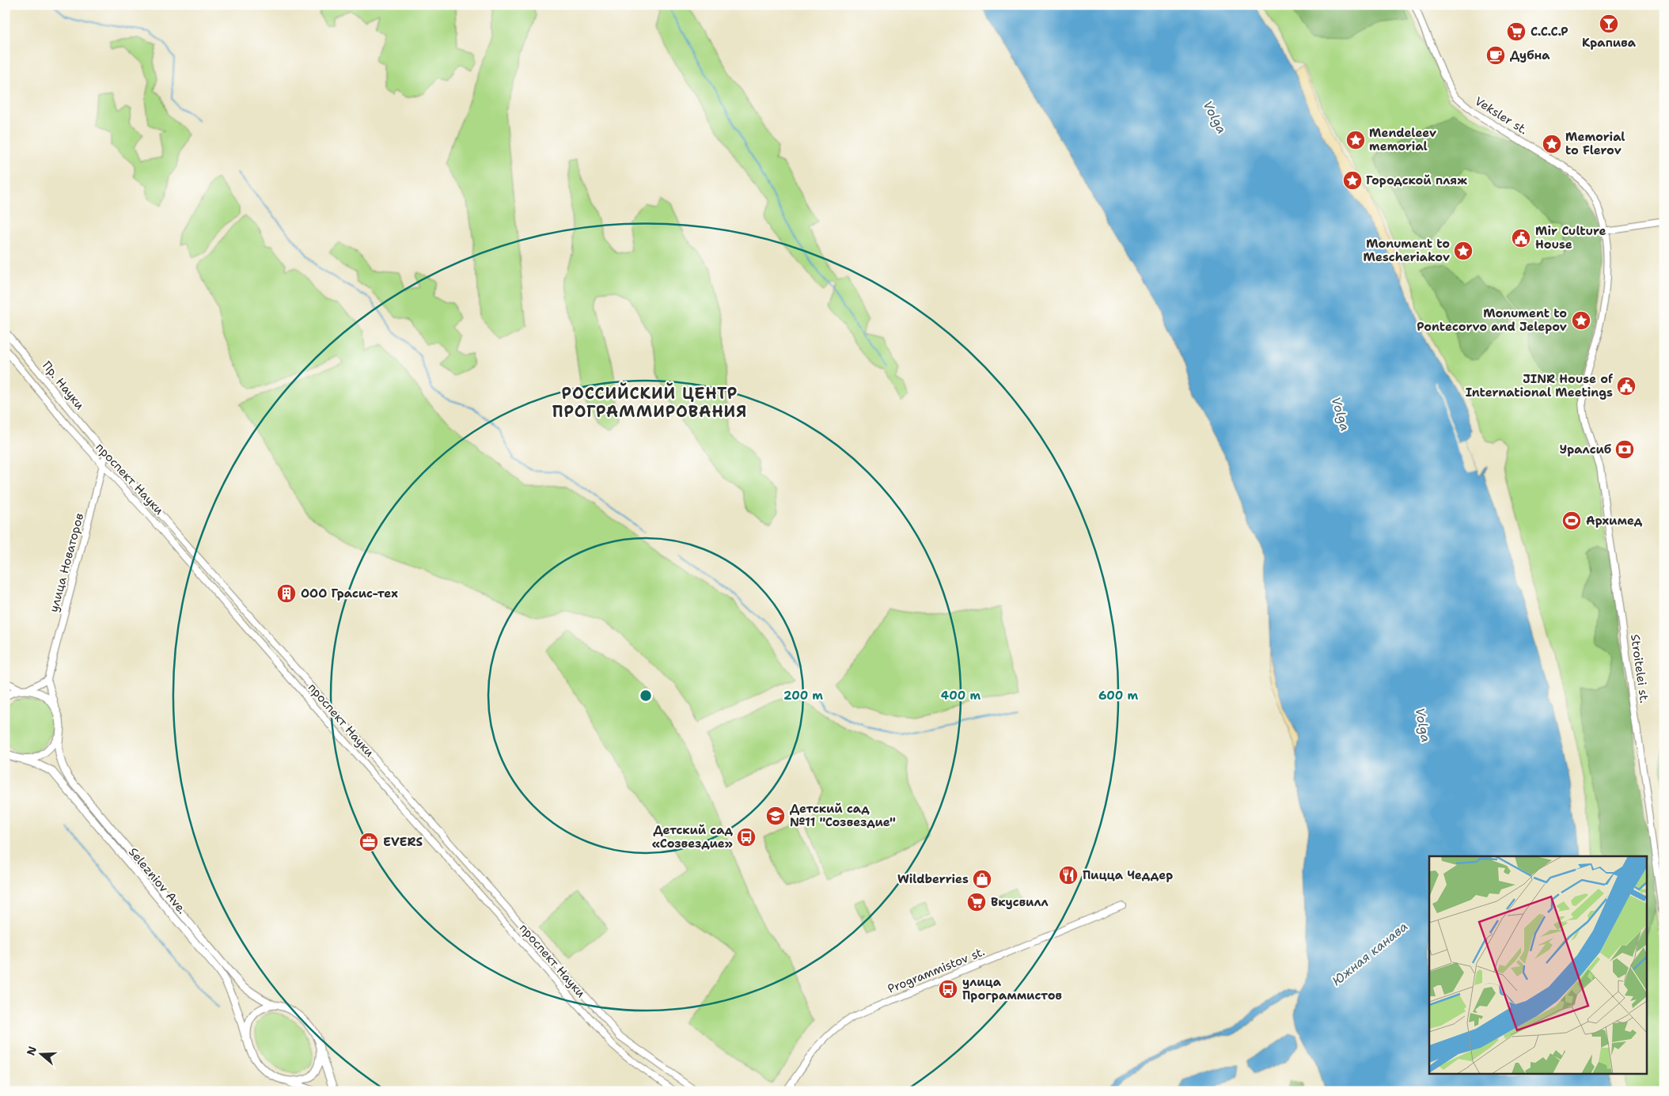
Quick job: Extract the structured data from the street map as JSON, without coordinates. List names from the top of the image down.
{
  "streets": {
    "main road": ["Selezniov Ave."],
    "street": [
      "Veksler st.",
      "Пр. Науки",
      "проспект Науки",
      "улица Новаторов",
      "Stroitelei st.",
      "Programmistov st."
    ]
  },
  "crossings": [
    ["Veksler st.", "Stroitelei st."],
    ["Пр. Науки", "проспект Науки"],
    ["Пр. Науки", "улица Новаторов"],
    ["проспект Науки", "улица Новаторов"]
  ],
  "districts": ["РОССИЙСКИЙ ЦЕНТР ПРОГРАММИРОВАНИЯ"],
  "water": ["Volga", "Южная канава"],
  "places": {
    "bar": ["Крапива"],
    "supermarket": ["С.С.С.Р", "Вкусвилл"],
    "cafe": ["Дубна"],
    "place": [
      "Mendeleev memorial",
      "Memorial to Flerov",
      "Городской пляж",
      "Monument to Mescheriakov",
      "Monument to Pontecorvo and Jelepov"
    ],
    "public building": ["Mir Culture House", "JINR House of International Meetings"],
    "bank": ["Уралсиб"],
    "sports": ["Архимед"],
    "building": ["ООО Грасис-тех"],
    "school or university": ["Детский сад №11 \"Созвездие\""],
    "bus stop": ["Детский сад «Созвездие»", "улица Программистов"],
    "office": ["EVERS"],
    "restaurant": ["Пицца Чеддер"],
    "shop": ["Wildberries"]
  },
  "north": "left",
  "rings": ["200 m", "400 m", "600 m"]
}
